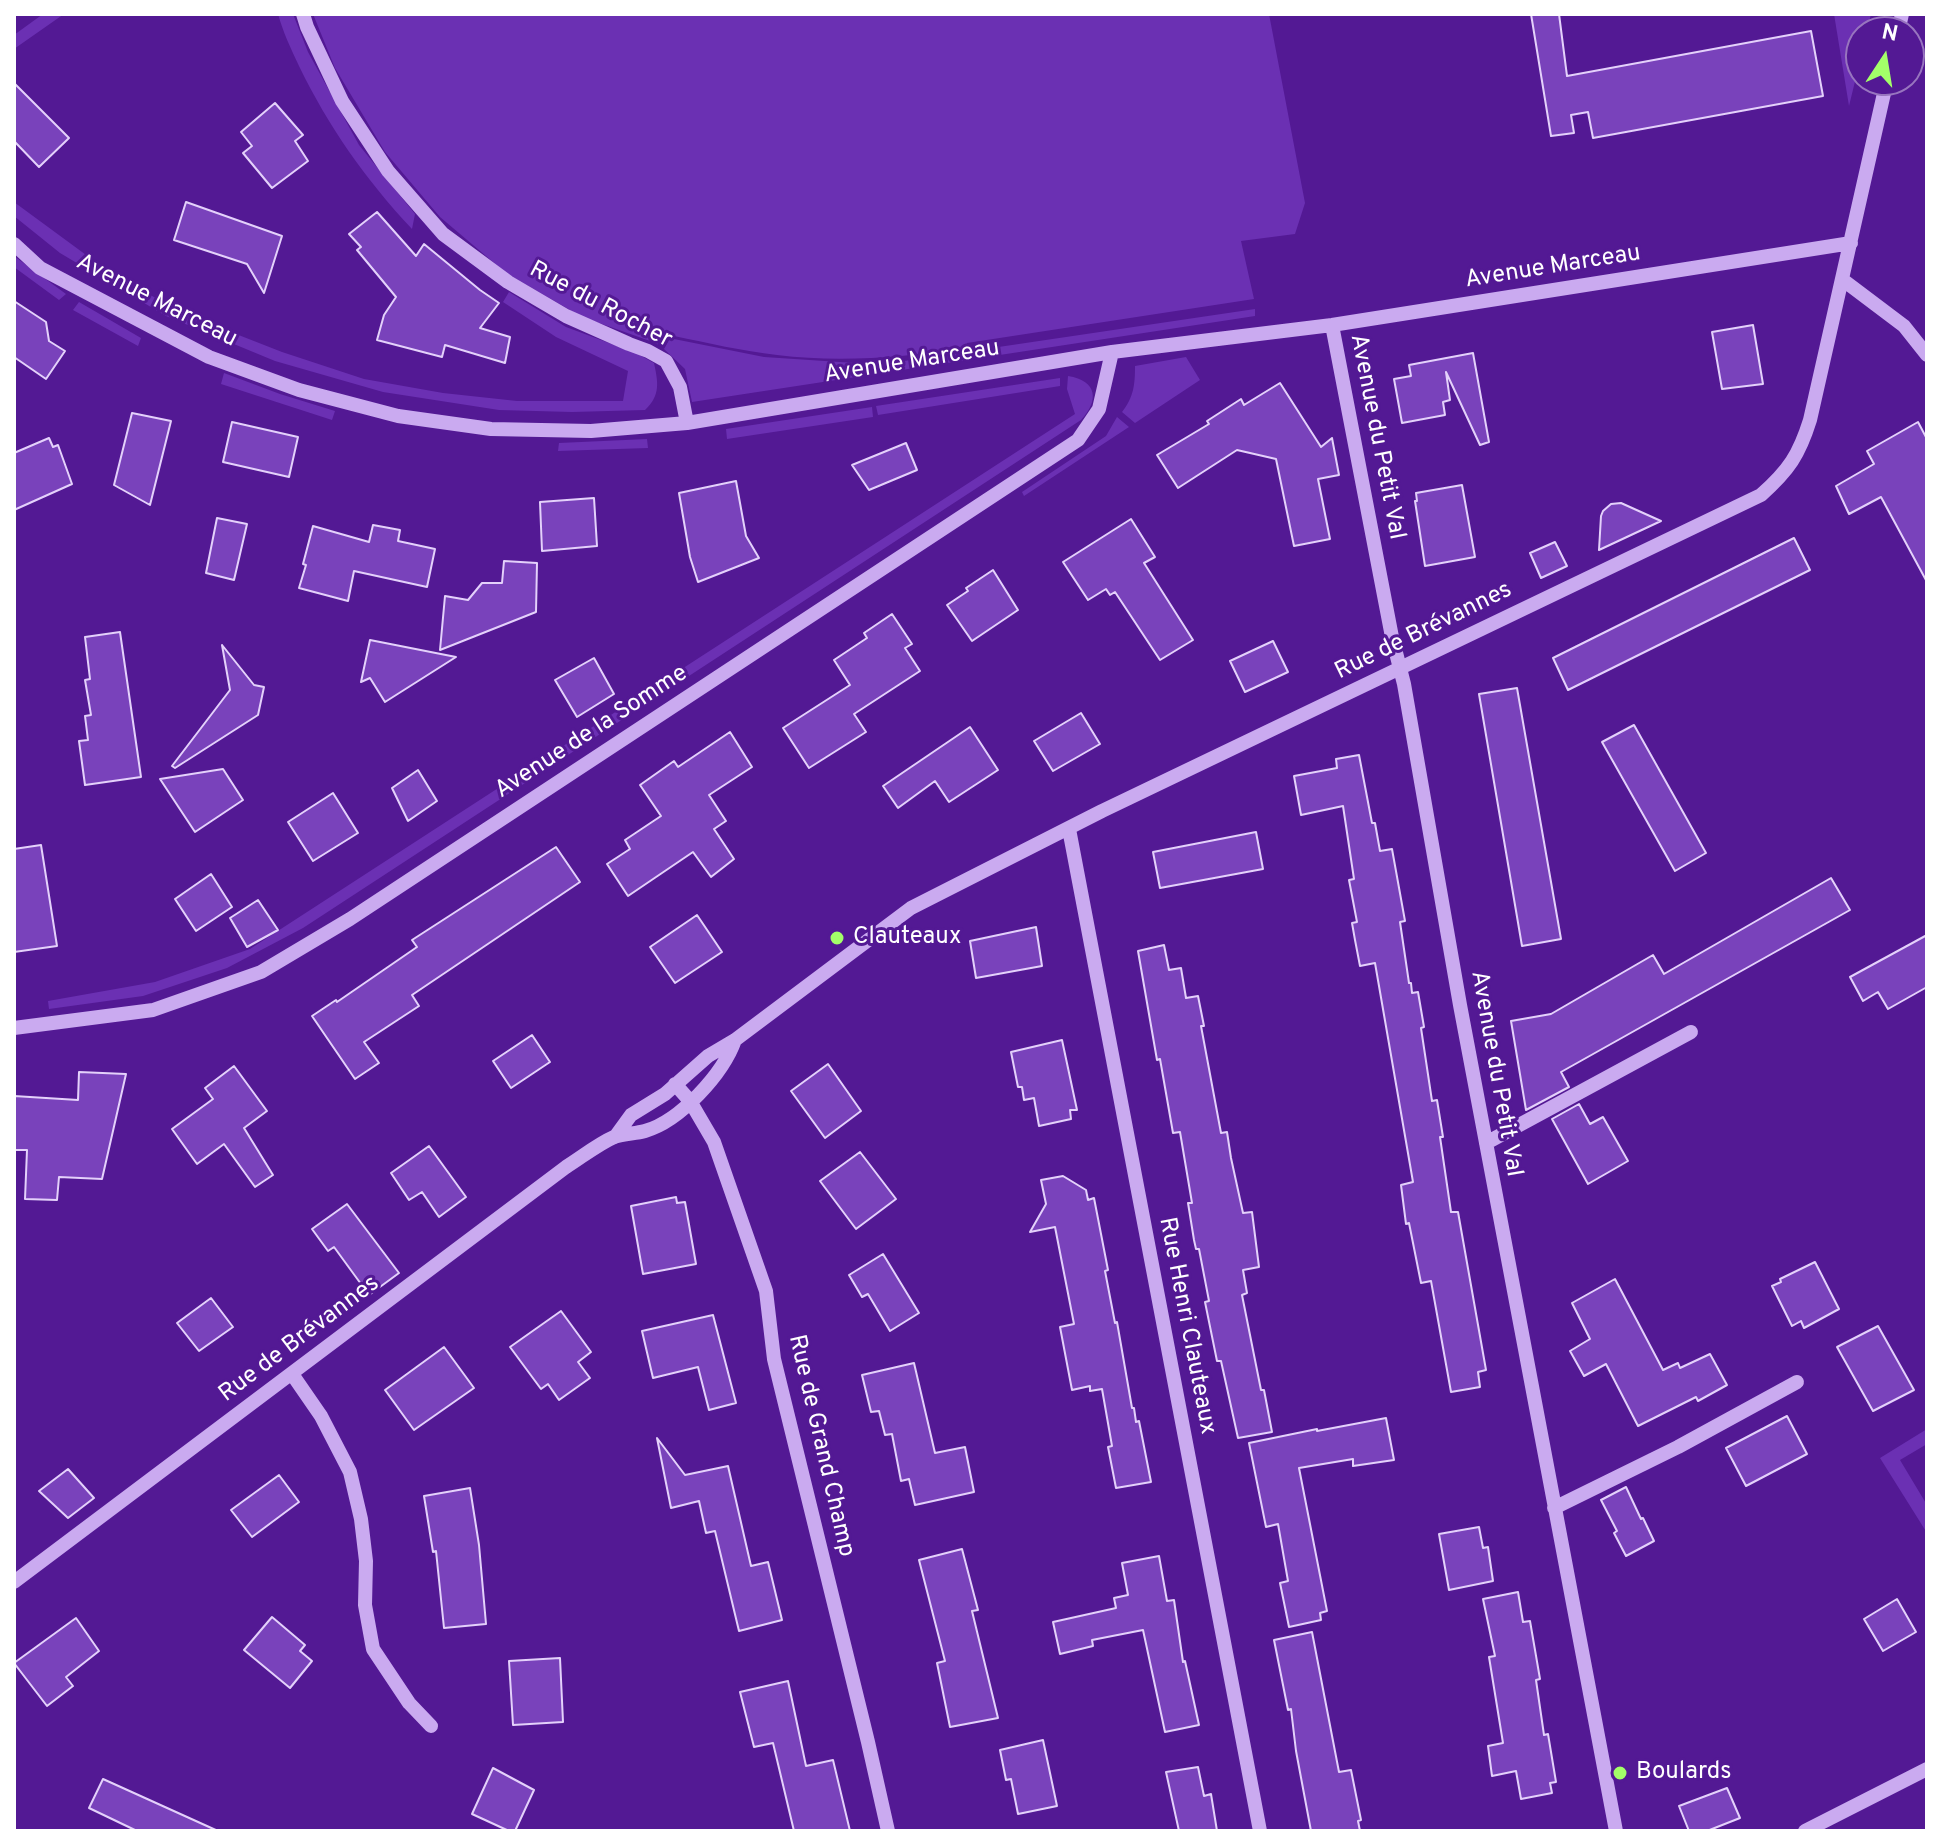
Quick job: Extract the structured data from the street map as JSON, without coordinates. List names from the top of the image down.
{
  "streets": {
    "street": [
      "Avenue Marceau",
      "Rue du Rocher",
      "Avenue du Petit Val",
      "Rue de Brévannes",
      "Avenue de la Somme",
      "Rue Henri Clauteaux",
      "Rue de Grand Champ"
    ]
  },
  "crossings": [
    ["Avenue Marceau", "Rue du Rocher"],
    ["Avenue Marceau", "Avenue du Petit Val"],
    ["Avenue Marceau", "Rue de Brévannes"],
    ["Avenue Marceau", "Avenue de la Somme"],
    ["Avenue du Petit Val", "Rue de Brévannes"],
    ["Rue de Brévannes", "Rue Henri Clauteaux"],
    ["Rue de Brévannes", "Rue de Grand Champ"]
  ],
  "places": ["Clauteaux", "Boulards"],
  "north": "top"
}
